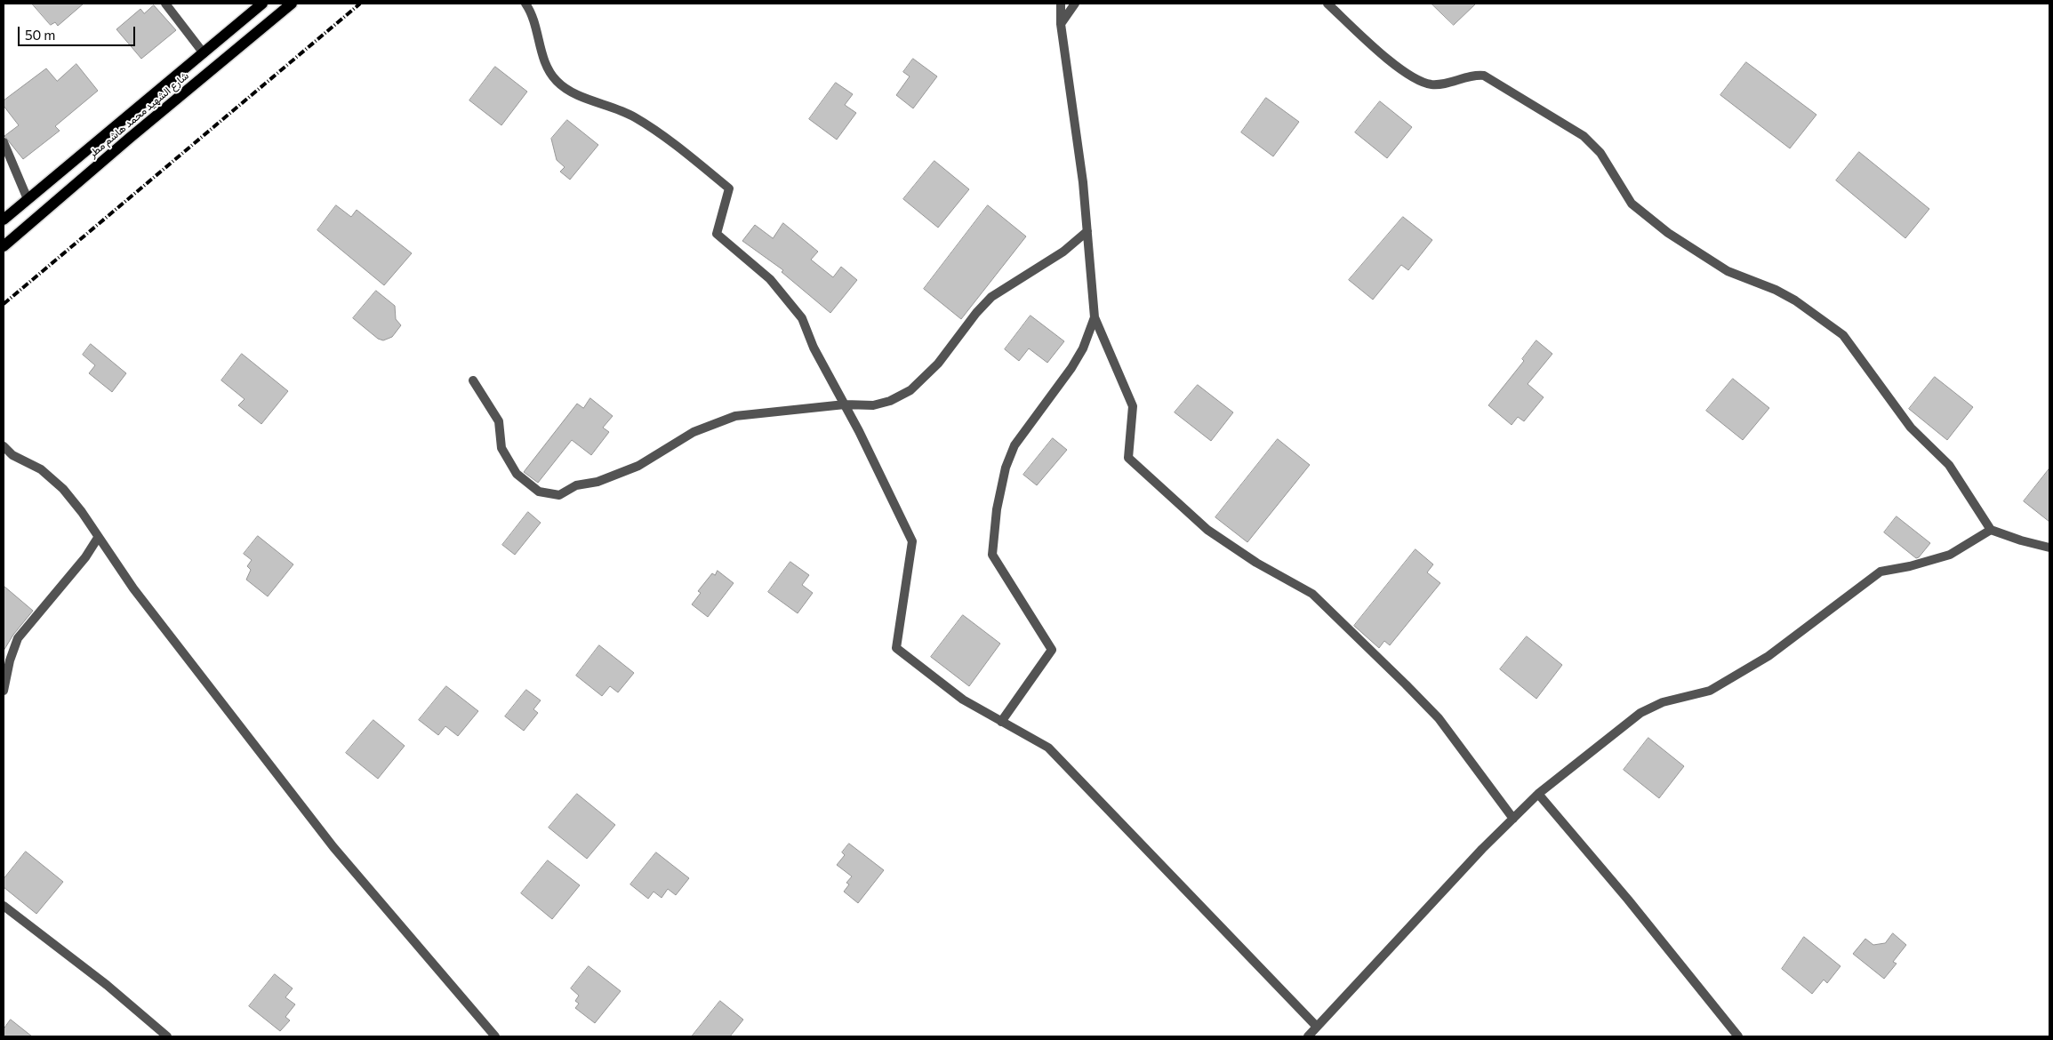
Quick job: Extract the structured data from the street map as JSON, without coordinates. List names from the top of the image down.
{
  "streets": {
    "main road": ["شارع الشهيد محمد هاشم مطر"]
  },
  "scale_bar": "50 m"
}
